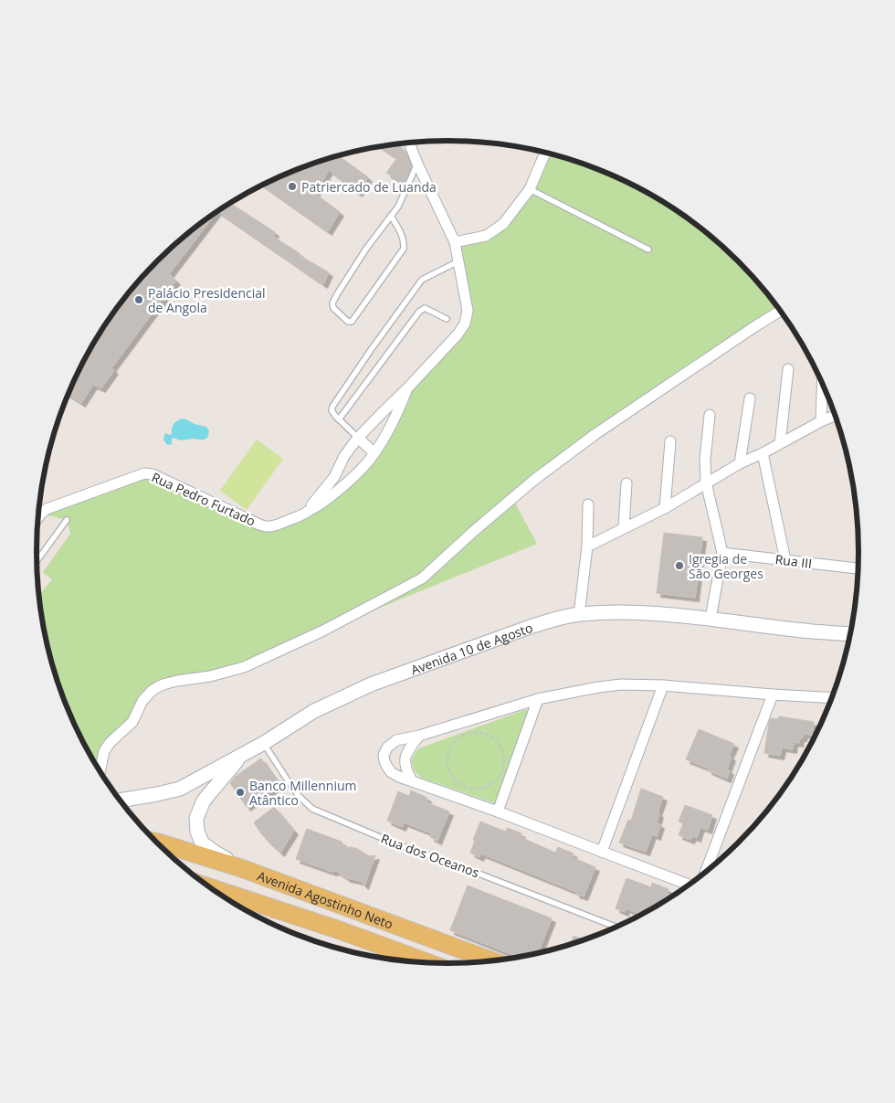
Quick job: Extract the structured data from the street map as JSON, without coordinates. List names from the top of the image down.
{
  "streets": {
    "main road": ["Avenida Agostinho Neto"],
    "street": ["Rua Pedro Furtado", "Rua III", "Avenida 10 de Agosto"],
    "lane": ["Rua dos Oceanos"]
  },
  "crossings": [
    ["Avenida 10 de Agosto", "Rua dos Oceanos"]
  ],
  "places": [
    "Patriercado de Luanda",
    "Palácio Presidencial de Angola",
    "Igregia de São Georges",
    "Banco Millennium Atântico"
  ]
}
